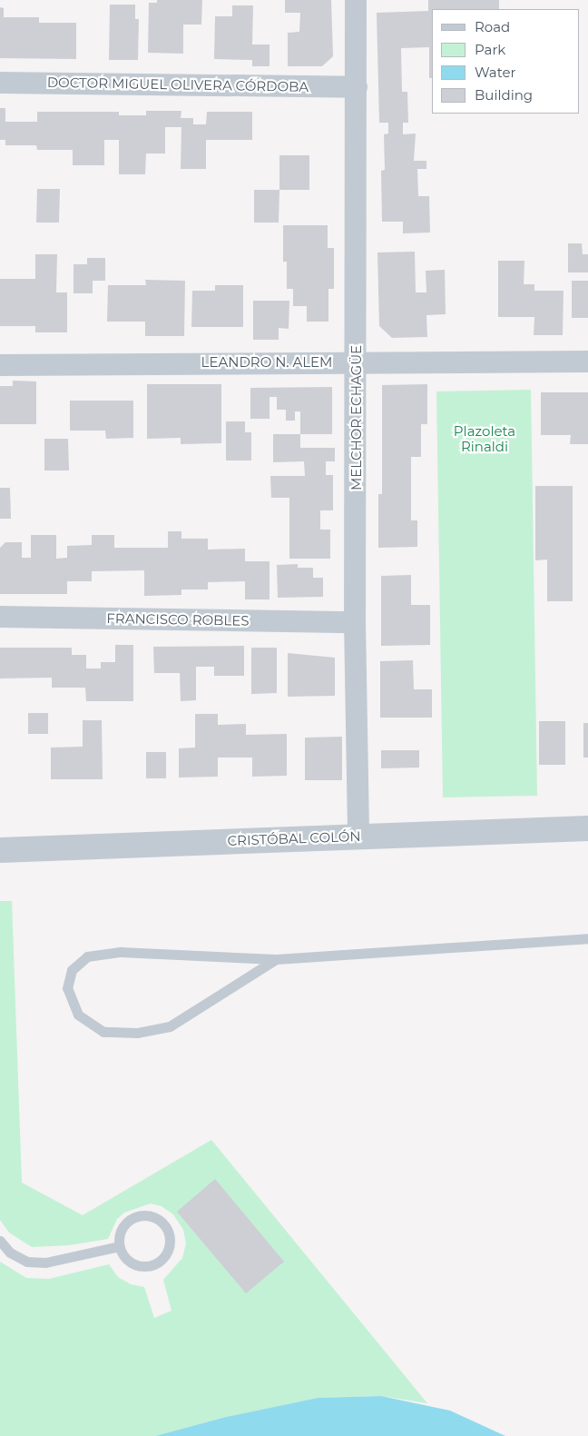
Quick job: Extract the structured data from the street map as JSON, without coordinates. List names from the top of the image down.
{
  "streets": {
    "street": [
      "DOCTOR MIGUEL OLIVERA CÓRDOBA",
      "LEANDRO N. ALEM",
      "MELCHOR ECHAGÜE",
      "FRANCISCO ROBLES",
      "CRISTÓBAL COLÓN"
    ]
  },
  "crossings": [
    ["DOCTOR MIGUEL OLIVERA CÓRDOBA", "MELCHOR ECHAGÜE"],
    ["LEANDRO N. ALEM", "MELCHOR ECHAGÜE"],
    ["MELCHOR ECHAGÜE", "FRANCISCO ROBLES"],
    ["MELCHOR ECHAGÜE", "CRISTÓBAL COLÓN"]
  ],
  "parks": ["Plazoleta Rinaldi"],
  "legend": [
    "Road",
    "Park",
    "Water",
    "Building"
  ]
}
